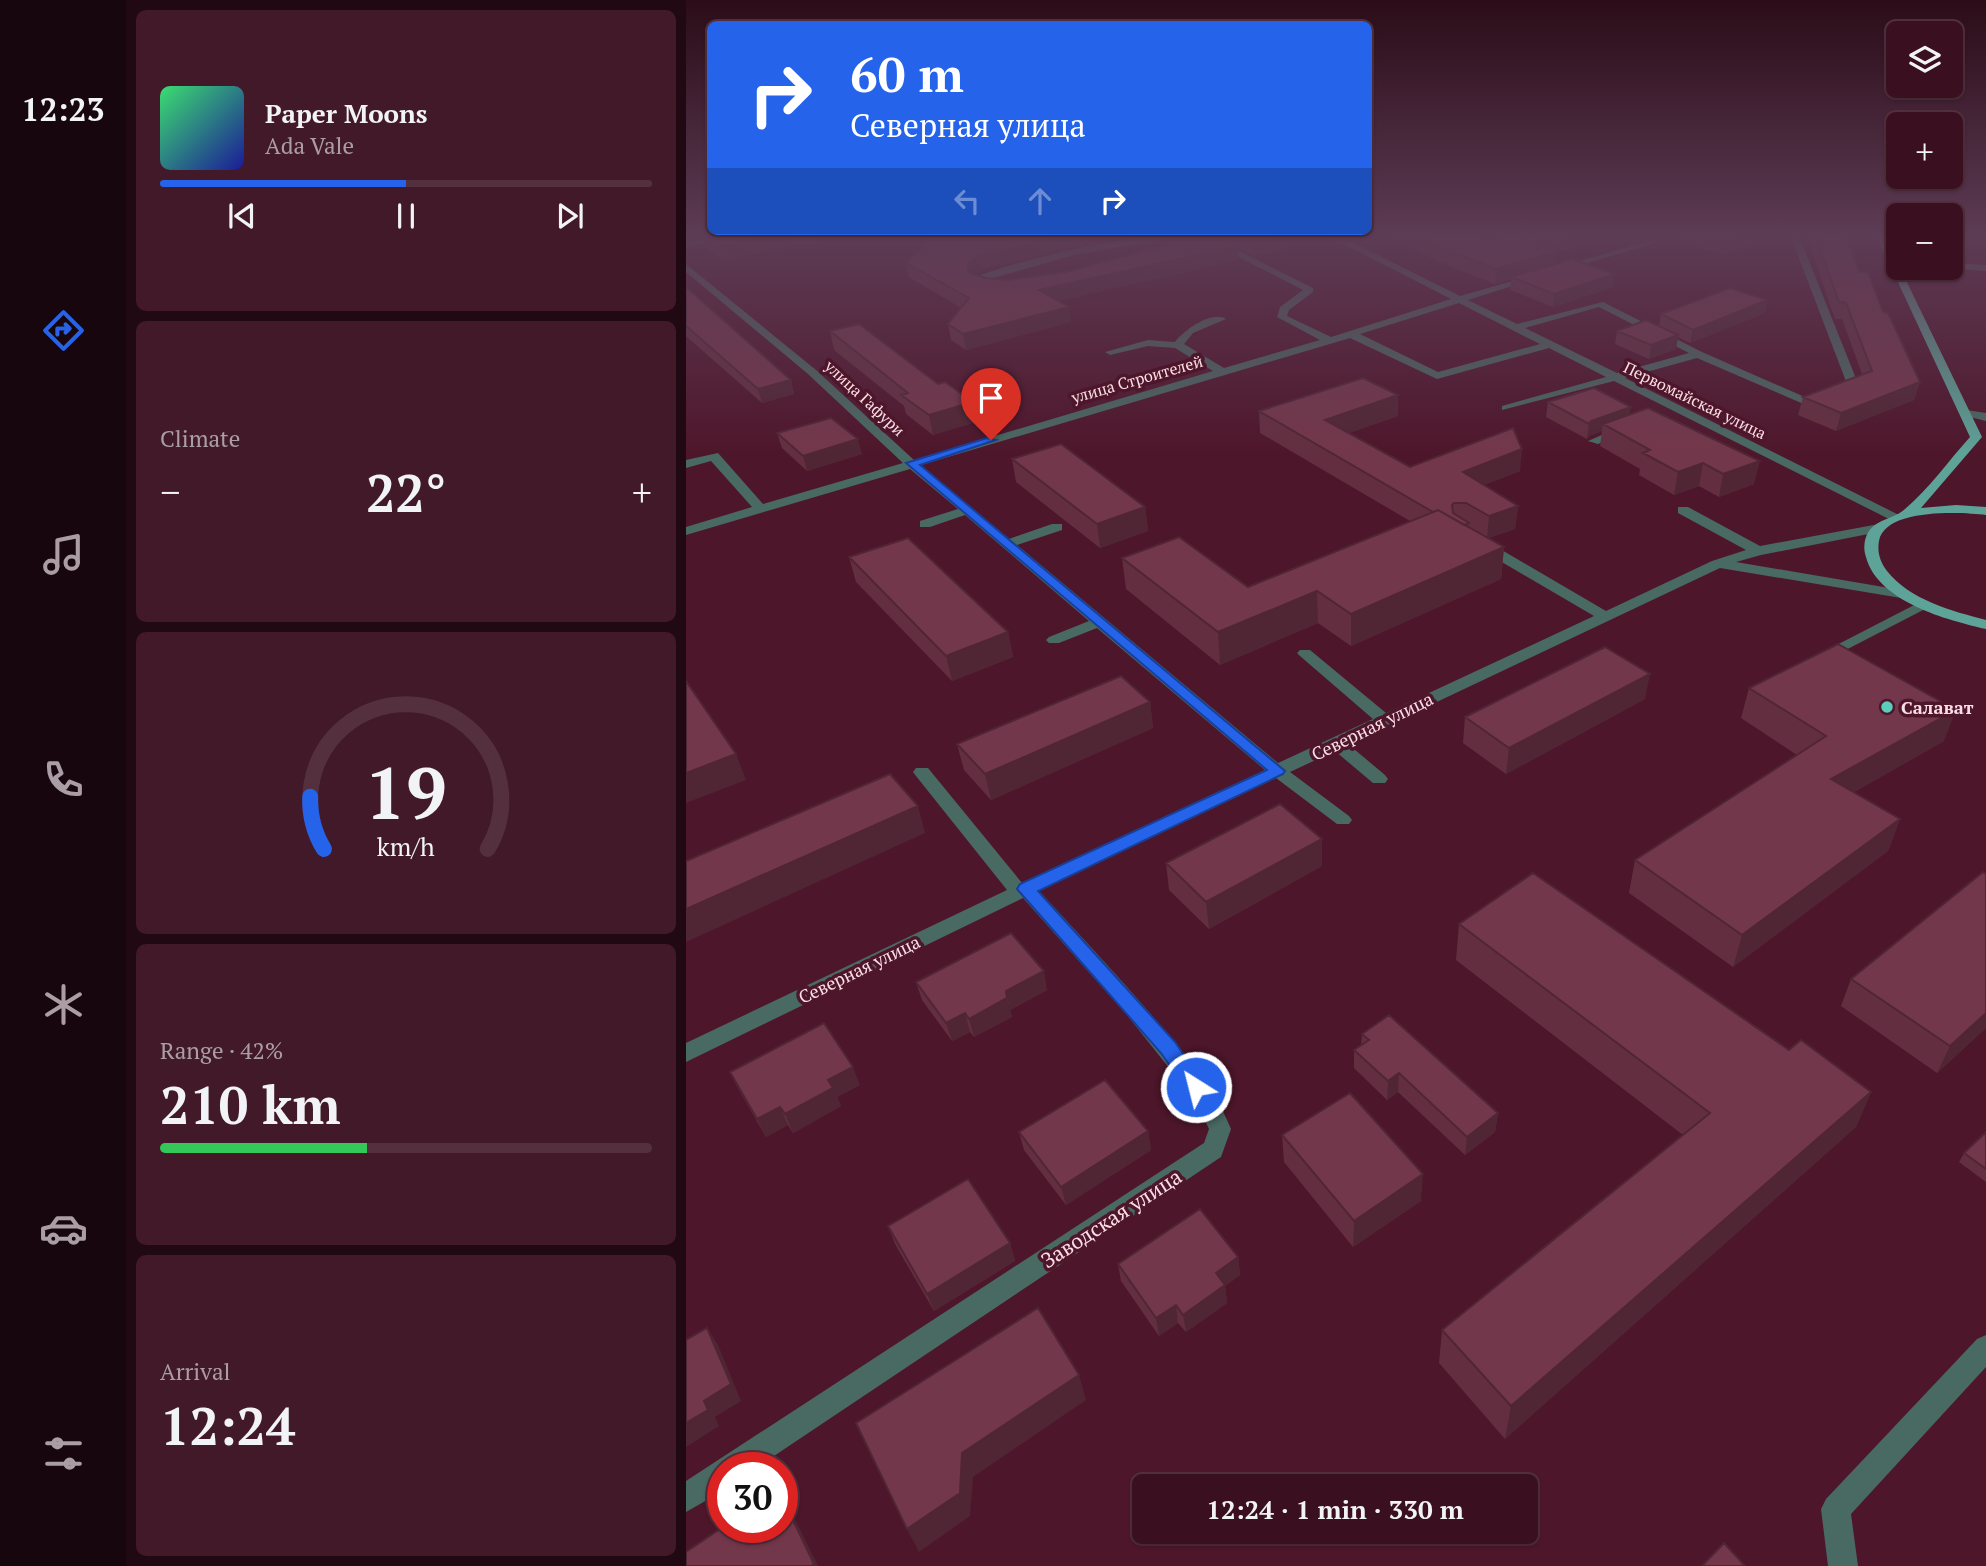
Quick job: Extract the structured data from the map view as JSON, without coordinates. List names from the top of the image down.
{
  "streets": {
    "street": [
      "улица Строителей",
      "улица Гафури",
      "Первомайская улица",
      "Северная улица",
      "Заводская улица"
    ]
  },
  "crossings": [
    ["улица Строителей", "улица Гафури"],
    ["улица Гафури", "Северная улица"],
    ["Северная улица", "Заводская улица"]
  ],
  "places": ["Салават"],
  "page": {
    "tabs": "12:23",
    "map_buttons": ["+", "−"],
    "turn": ["60 m", "Северная улица"],
    "song": ["Paper Moons", "Ada Vale"],
    "tile": [
      "Climate",
      ["Range · 42%", "210 km"],
      ["Arrival", "12:24"]
    ],
    "heat": ["−", "22°", "+"],
    "limit": "30",
    "trip": "12:24 · 1 min · 330 m",
    "gauge": ["19", "km/h"]
  }
}
